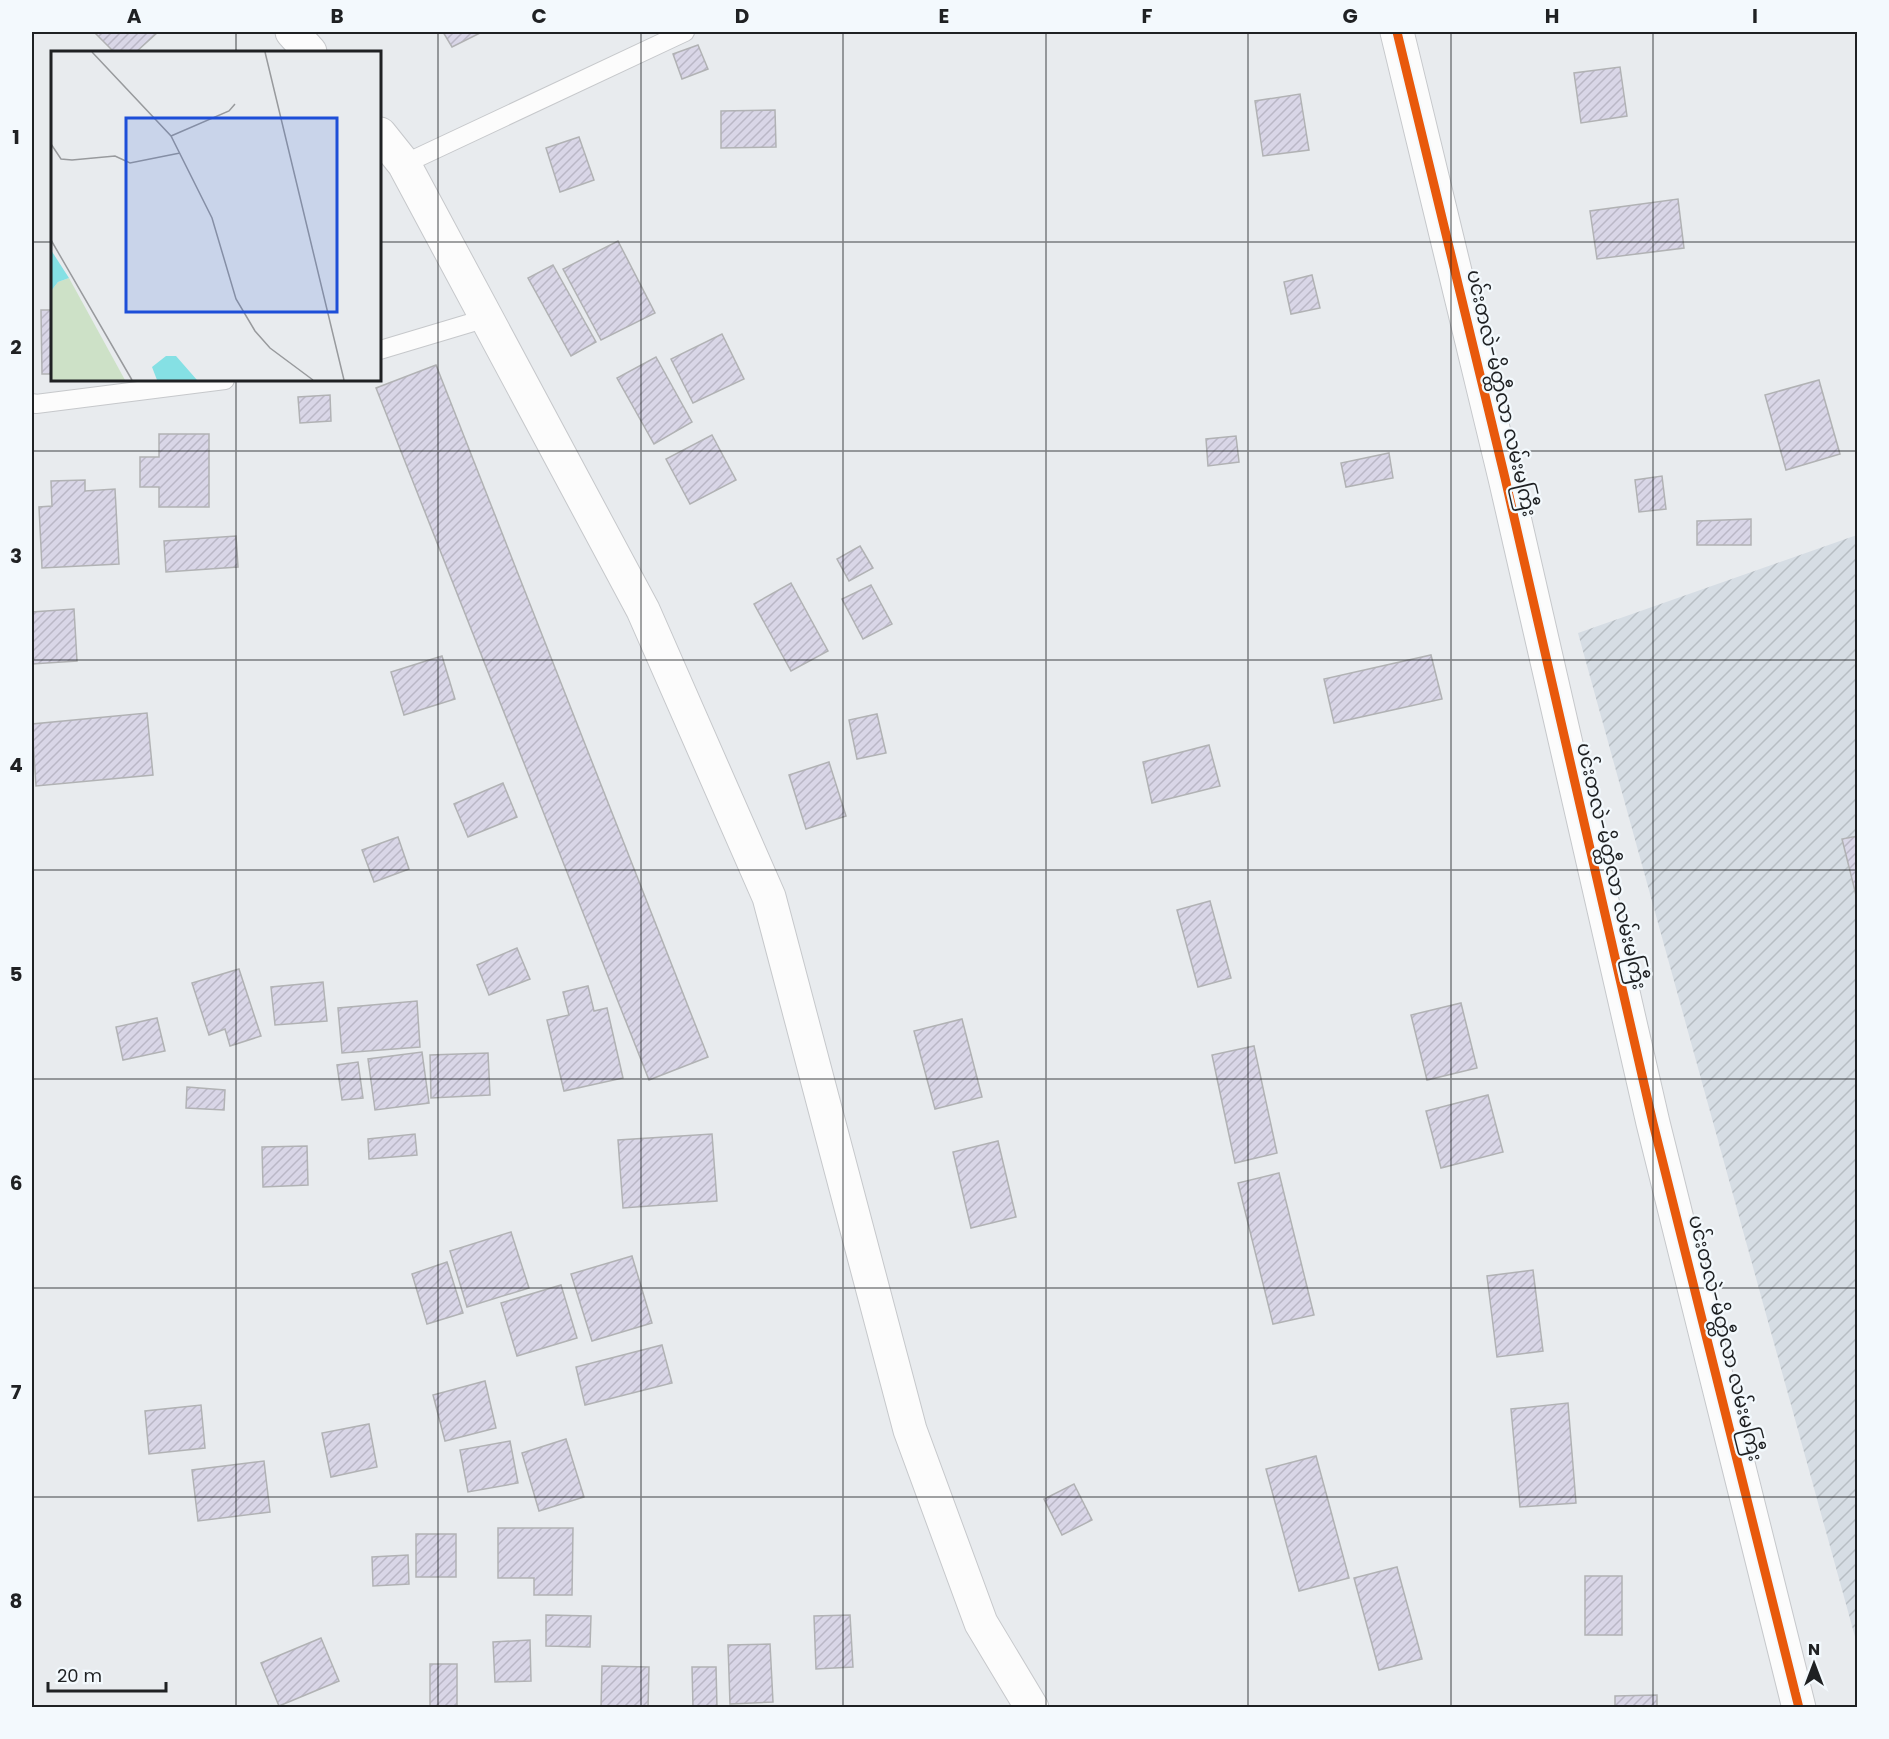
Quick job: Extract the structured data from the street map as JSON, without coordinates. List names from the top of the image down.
{
  "streets": {
    "main road": ["ပင်းတလဲ-မိတ္ထီလာ လမ်းမကြီး"]
  },
  "scale_bar": "20 m",
  "north": "top",
  "grid": {
    "columns": [
      "A",
      "B",
      "C",
      "D",
      "E",
      "F",
      "G",
      "H",
      "I"
    ],
    "rows": [
      "1",
      "2",
      "3",
      "4",
      "5",
      "6",
      "7",
      "8"
    ]
  }
}
